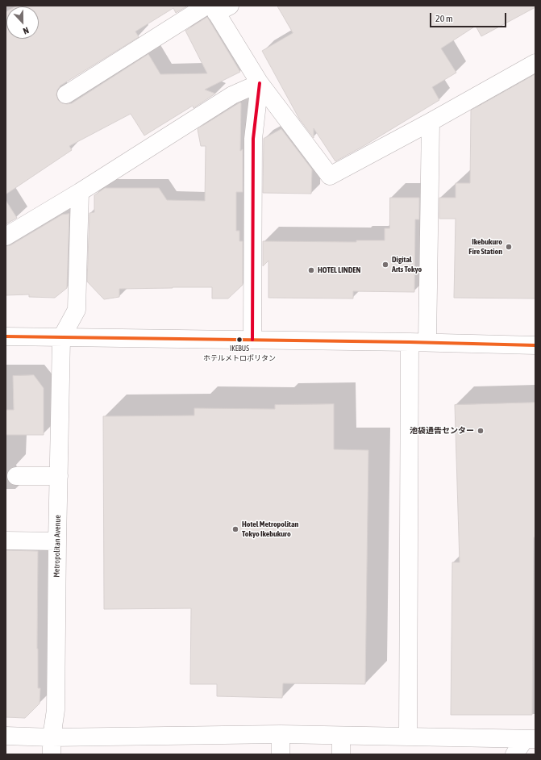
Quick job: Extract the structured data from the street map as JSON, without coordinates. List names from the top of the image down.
{
  "streets": {
    "street": ["Metropolitan Avenue"]
  },
  "places": [
    "Ikebukuro Fire Station",
    "Digital Arts Tokyo",
    "HOTEL LINDEN",
    "IKEBUS ホテルメトロポリタン",
    "池袋通告センター",
    "Hotel Metropolitan Tokyo Ikebukuro"
  ],
  "scale_bar": "20 m",
  "north": "bottom"
}
